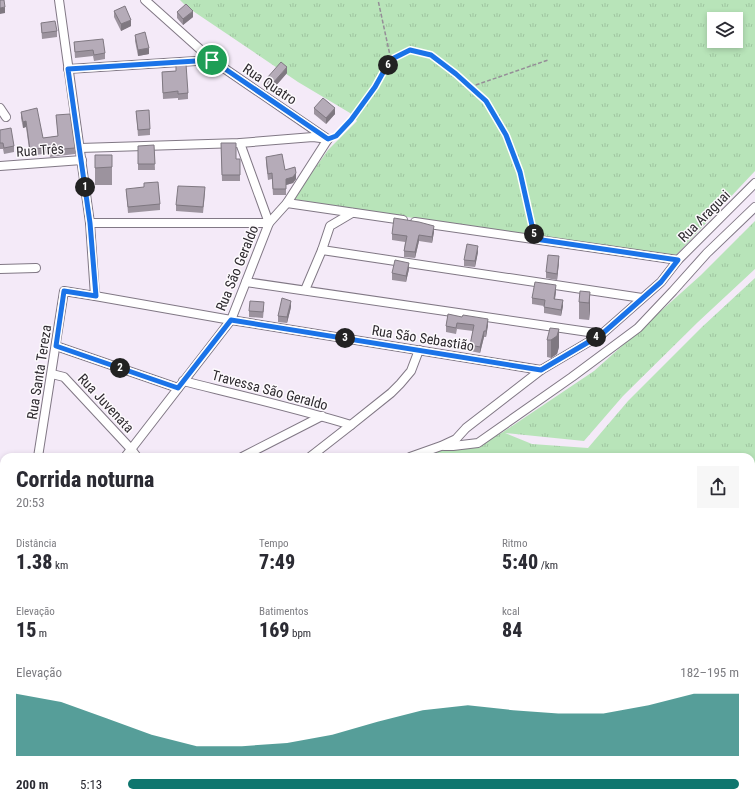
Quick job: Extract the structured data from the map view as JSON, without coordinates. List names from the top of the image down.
{
  "streets": {
    "street": [
      "Rua Quatro",
      "Rua Três",
      "Rua Araguai",
      "Rua São Geraldo",
      "Rua São Sebastião",
      "Rua Santa Tereza",
      "Travessa São Geraldo",
      "Rua Juvenata"
    ]
  },
  "crossings": [
    ["Rua Quatro", "Rua São Geraldo"],
    ["Rua Araguai", "Rua São Sebastião"],
    ["Rua São Geraldo", "Rua São Sebastião"],
    ["Rua São Geraldo", "Travessa São Geraldo"],
    ["Rua São Geraldo", "Rua Juvenata"],
    ["Rua São Sebastião", "Rua Santa Tereza"],
    ["Rua Santa Tereza", "Rua Juvenata"]
  ],
  "page": {
    "pins": [
      "6",
      "1",
      "5",
      "4",
      "3",
      "2"
    ],
    "heading": ["Corrida noturna", "20:53"],
    "stats": [
      ["Distância", "1.38 km"],
      ["Tempo", "7:49"],
      ["Ritmo", "5:40 /km"],
      ["Elevação", "15 m"],
      ["Batimentos", "169 bpm"],
      ["kcal", "84"]
    ],
    "chart": ["Elevação", "182–195 m"],
    "list": [
      {
        "name": "200 m",
        "note": "5:13"
      }
    ]
  }
}
